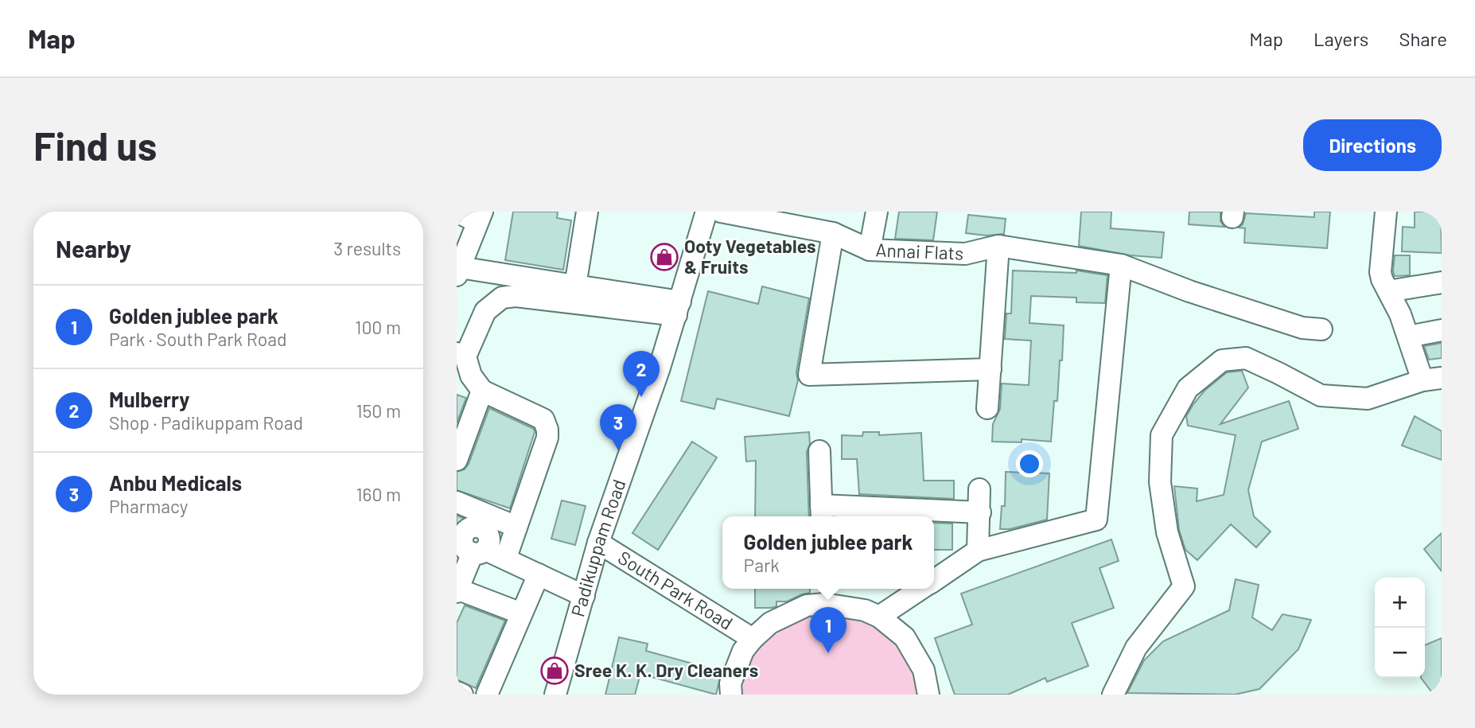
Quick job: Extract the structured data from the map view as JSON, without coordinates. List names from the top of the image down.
{
  "streets": {
    "street": ["Annai Flats", "Padikuppam Road", "South Park Road"]
  },
  "crossings": [
    ["Padikuppam Road", "South Park Road"]
  ],
  "places": {
    "shop": ["Ooty Vegetables & Fruits", "Sree K. K. Dry Cleaners"]
  },
  "page": {
    "header": "Map",
    "nav": ["Map", "Layers", "Share"],
    "buttons": "Directions",
    "title": "Find us",
    "heading": ["Nearby", "3 results"],
    "list": [
      {
        "mark": "1",
        "name": "Golden jublee park",
        "note": "Park · South Park Road",
        "value": "100 m"
      },
      {
        "mark": "2",
        "name": "Mulberry",
        "note": "Shop · Padikuppam Road",
        "value": "150 m"
      },
      {
        "mark": "3",
        "name": "Anbu Medicals",
        "note": "Pharmacy",
        "value": "160 m"
      }
    ],
    "pins": ["2", "3", "1"],
    "popup": ["Golden jublee park", "Park"],
    "map_buttons": ["+", "−"]
  }
}
